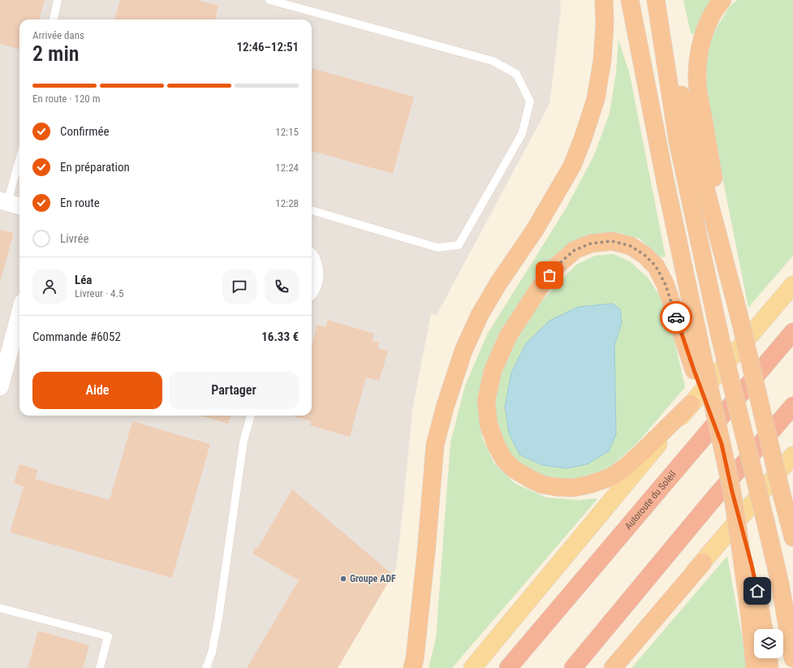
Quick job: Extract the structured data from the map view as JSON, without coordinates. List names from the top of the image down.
{
  "streets": {
    "highway": ["Autoroute du Soleil"]
  },
  "places": ["Groupe ADF"],
  "page": {
    "heading": ["2 min", "Arrivée dans", "12:46–12:51"],
    "panel": [
      "Léa",
      "Livreur · 4.5",
      "Commande #6052",
      "16.33 €"
    ],
    "bar": "En route · 120 m",
    "list": [
      ["Confirmée", "12:15"],
      ["En préparation", "12:24"],
      ["En route", "12:28"],
      "Livrée"
    ],
    "buttons": ["Aide", "Partager"]
  }
}
